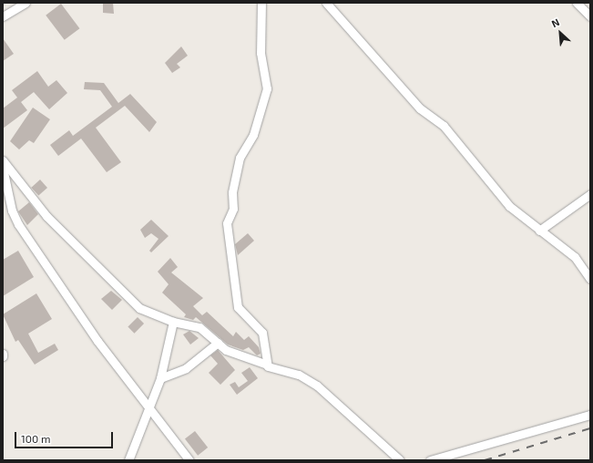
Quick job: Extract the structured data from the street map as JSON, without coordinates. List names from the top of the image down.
{
  "scale_bar": "100 m",
  "north": "top left"
}
